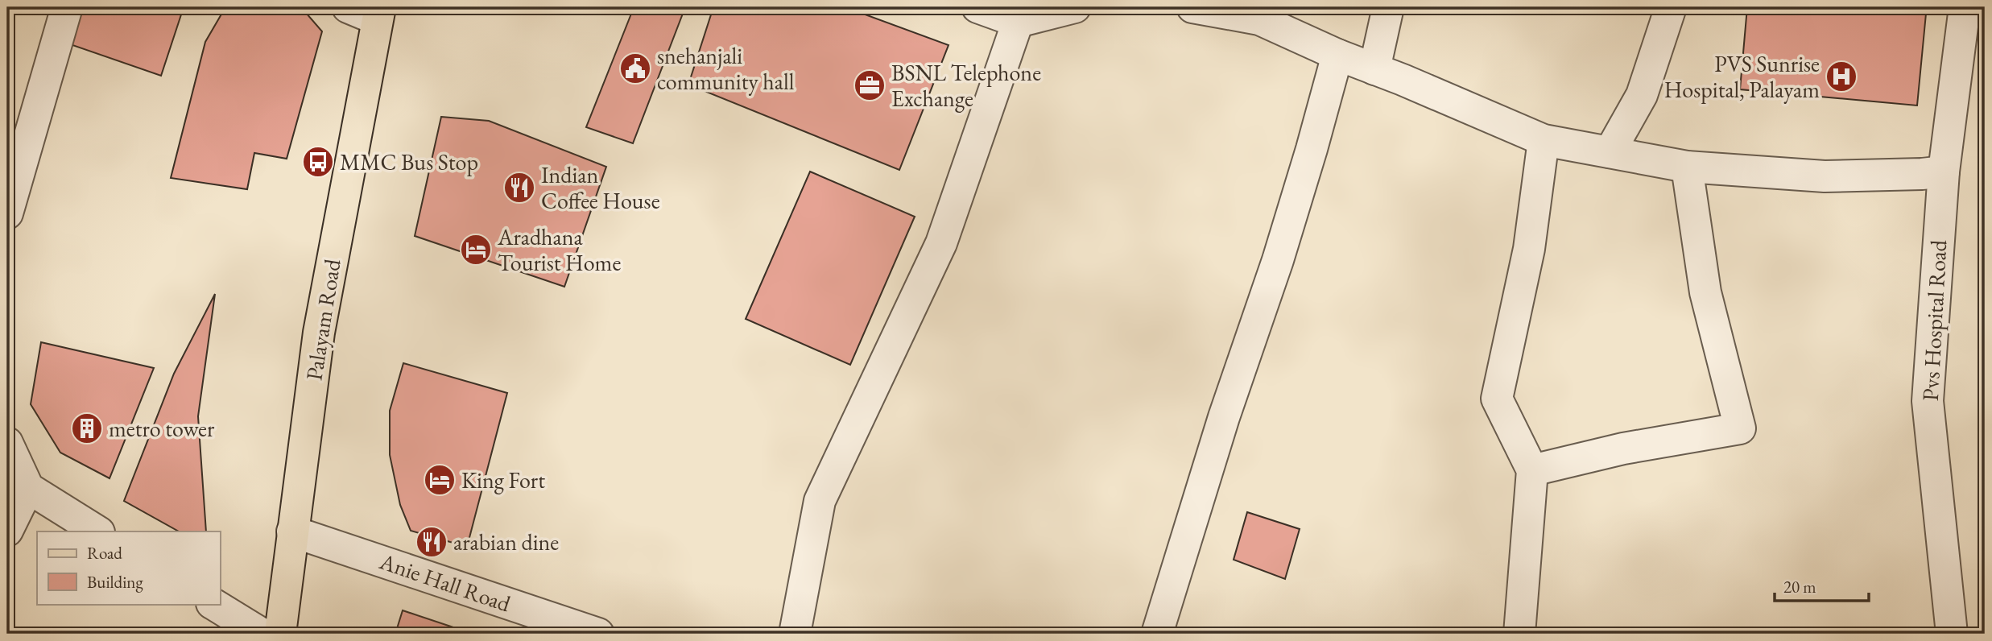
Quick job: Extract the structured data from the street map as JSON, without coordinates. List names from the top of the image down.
{
  "streets": {
    "main road": ["Palayam Road"],
    "street": ["Pvs Hospital Road", "Anie Hall Road"]
  },
  "crossings": [
    ["Palayam Road", "Anie Hall Road"]
  ],
  "places": {
    "public building": ["snehanjali community hall"],
    "hospital": ["PVS Sunrise Hospital, Palayam"],
    "office": ["BSNL Telephone Exchange"],
    "bus stop": ["MMC Bus Stop"],
    "restaurant": ["Indian Coffee House", "arabian dine"],
    "hotel": ["Aradhana Tourist Home", "King Fort"],
    "building": ["metro tower"]
  },
  "legend": ["Road", "Building"],
  "scale_bar": "20 m"
}
